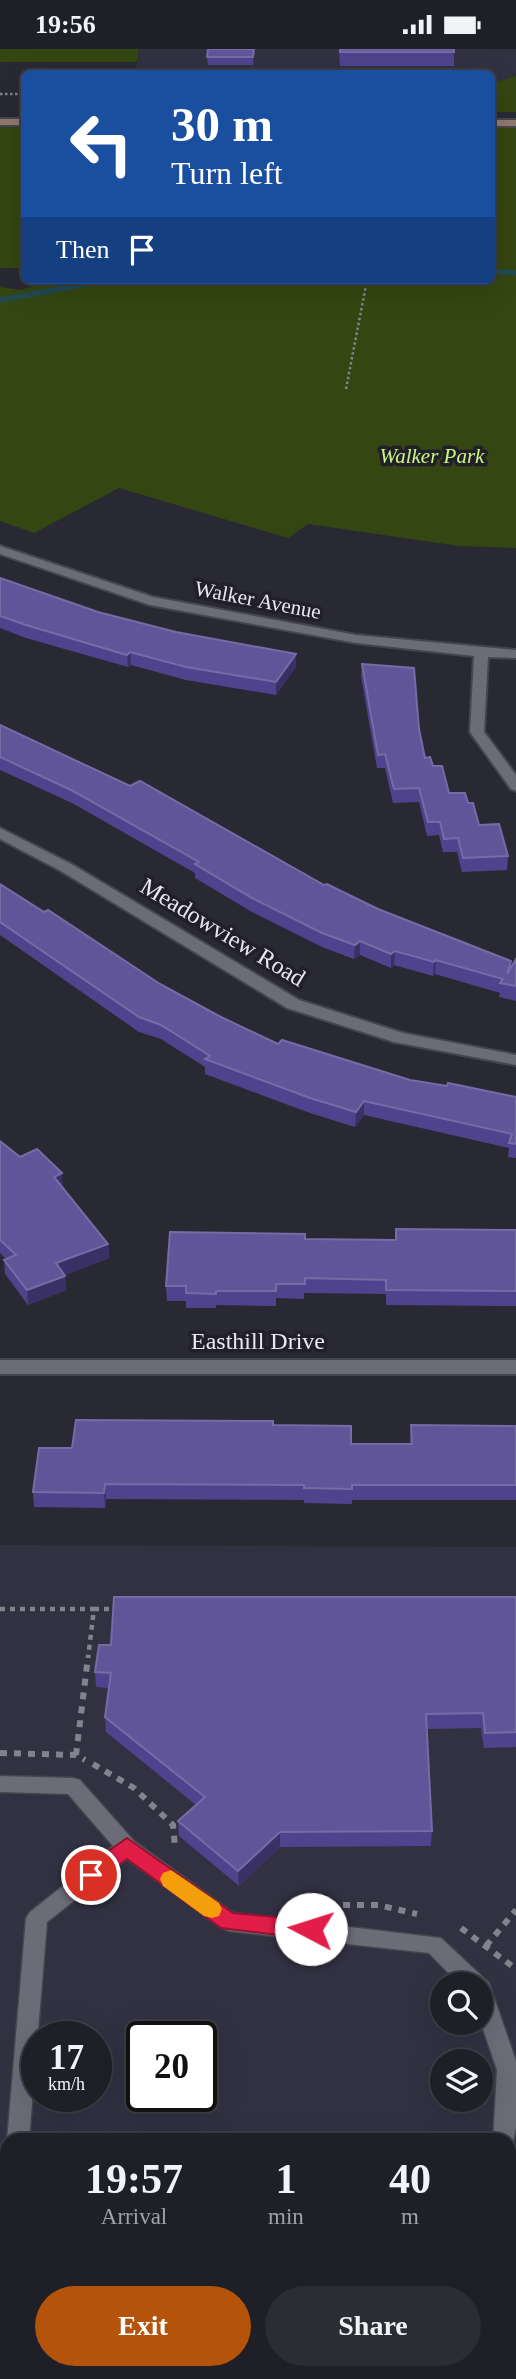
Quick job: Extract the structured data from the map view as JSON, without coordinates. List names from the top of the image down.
{
  "streets": {
    "street": ["Walker Avenue", "Meadowview Road", "Easthill Drive"]
  },
  "parks": ["Walker Park"],
  "page": {
    "status": "19:56",
    "turn": ["30 m", "Turn left"],
    "then": "Then",
    "speed": "17 km/h",
    "limit": "20",
    "eta": [
      "19:57",
      "Arrival",
      "1",
      "min",
      "40",
      "m"
    ],
    "buttons": ["Exit", "Share"]
  }
}
